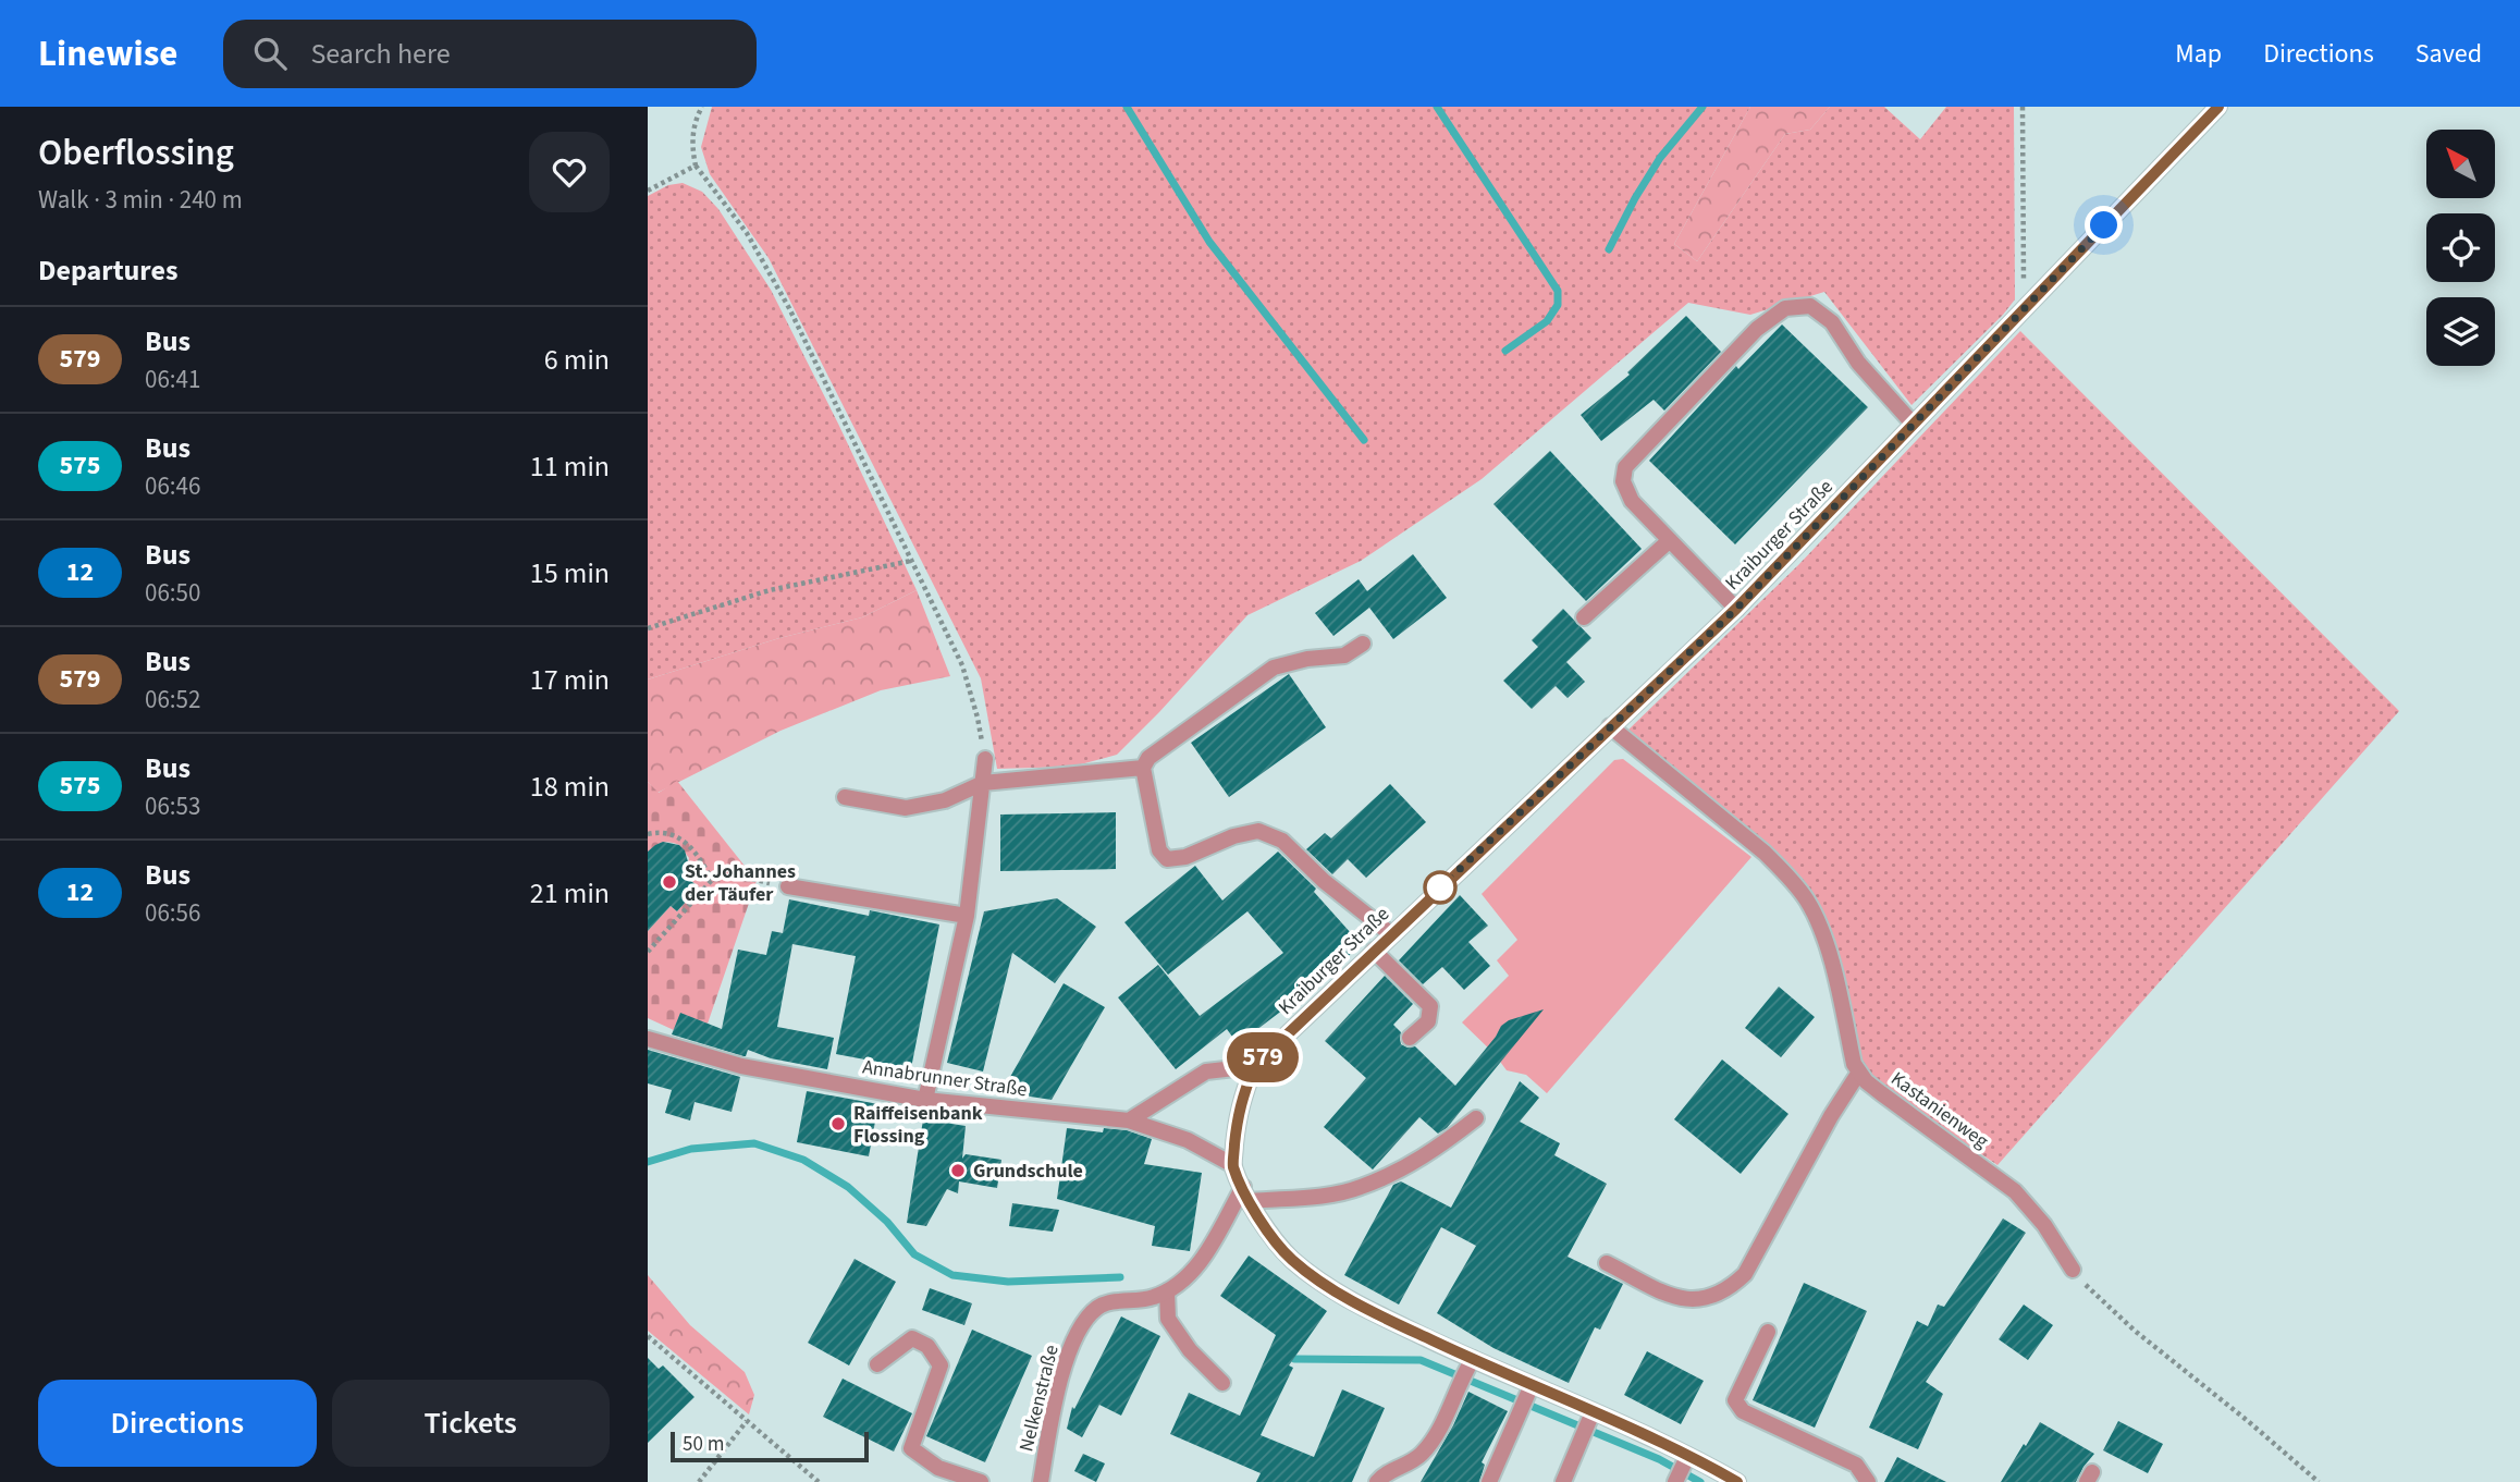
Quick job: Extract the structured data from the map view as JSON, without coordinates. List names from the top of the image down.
{
  "streets": {
    "street": [
      "Kraiburger Straße",
      "Annabrunner Straße",
      "Kastanienweg",
      "Nelkenstraße"
    ]
  },
  "crossings": [
    ["Kraiburger Straße", "Annabrunner Straße"],
    ["Kraiburger Straße", "Nelkenstraße"]
  ],
  "places": ["St. Johannes der Täufer", "Raiffeisenbank Flossing", "Grundschule"],
  "lines": ["bus line 579"],
  "scale_bar": "50 m",
  "north": "top left",
  "page": {
    "header": "Linewise",
    "search": "Search here",
    "nav": ["Map", "Directions", "Saved"],
    "heading": [
      ["Oberflossing", "Walk · 3 min · 240 m"],
      "Departures"
    ],
    "on_map": "579",
    "list": [
      {
        "mark": "579",
        "name": "Bus",
        "note": "06:41",
        "value": "6 min"
      },
      {
        "mark": "575",
        "name": "Bus",
        "note": "06:46",
        "value": "11 min"
      },
      {
        "mark": "12",
        "name": "Bus",
        "note": "06:50",
        "value": "15 min"
      },
      {
        "mark": "579",
        "name": "Bus",
        "note": "06:52",
        "value": "17 min"
      },
      {
        "mark": "575",
        "name": "Bus",
        "note": "06:53",
        "value": "18 min"
      },
      {
        "mark": "12",
        "name": "Bus",
        "note": "06:56",
        "value": "21 min"
      }
    ],
    "buttons": ["Directions", "Tickets"],
    "scale": "50 m"
  }
}
